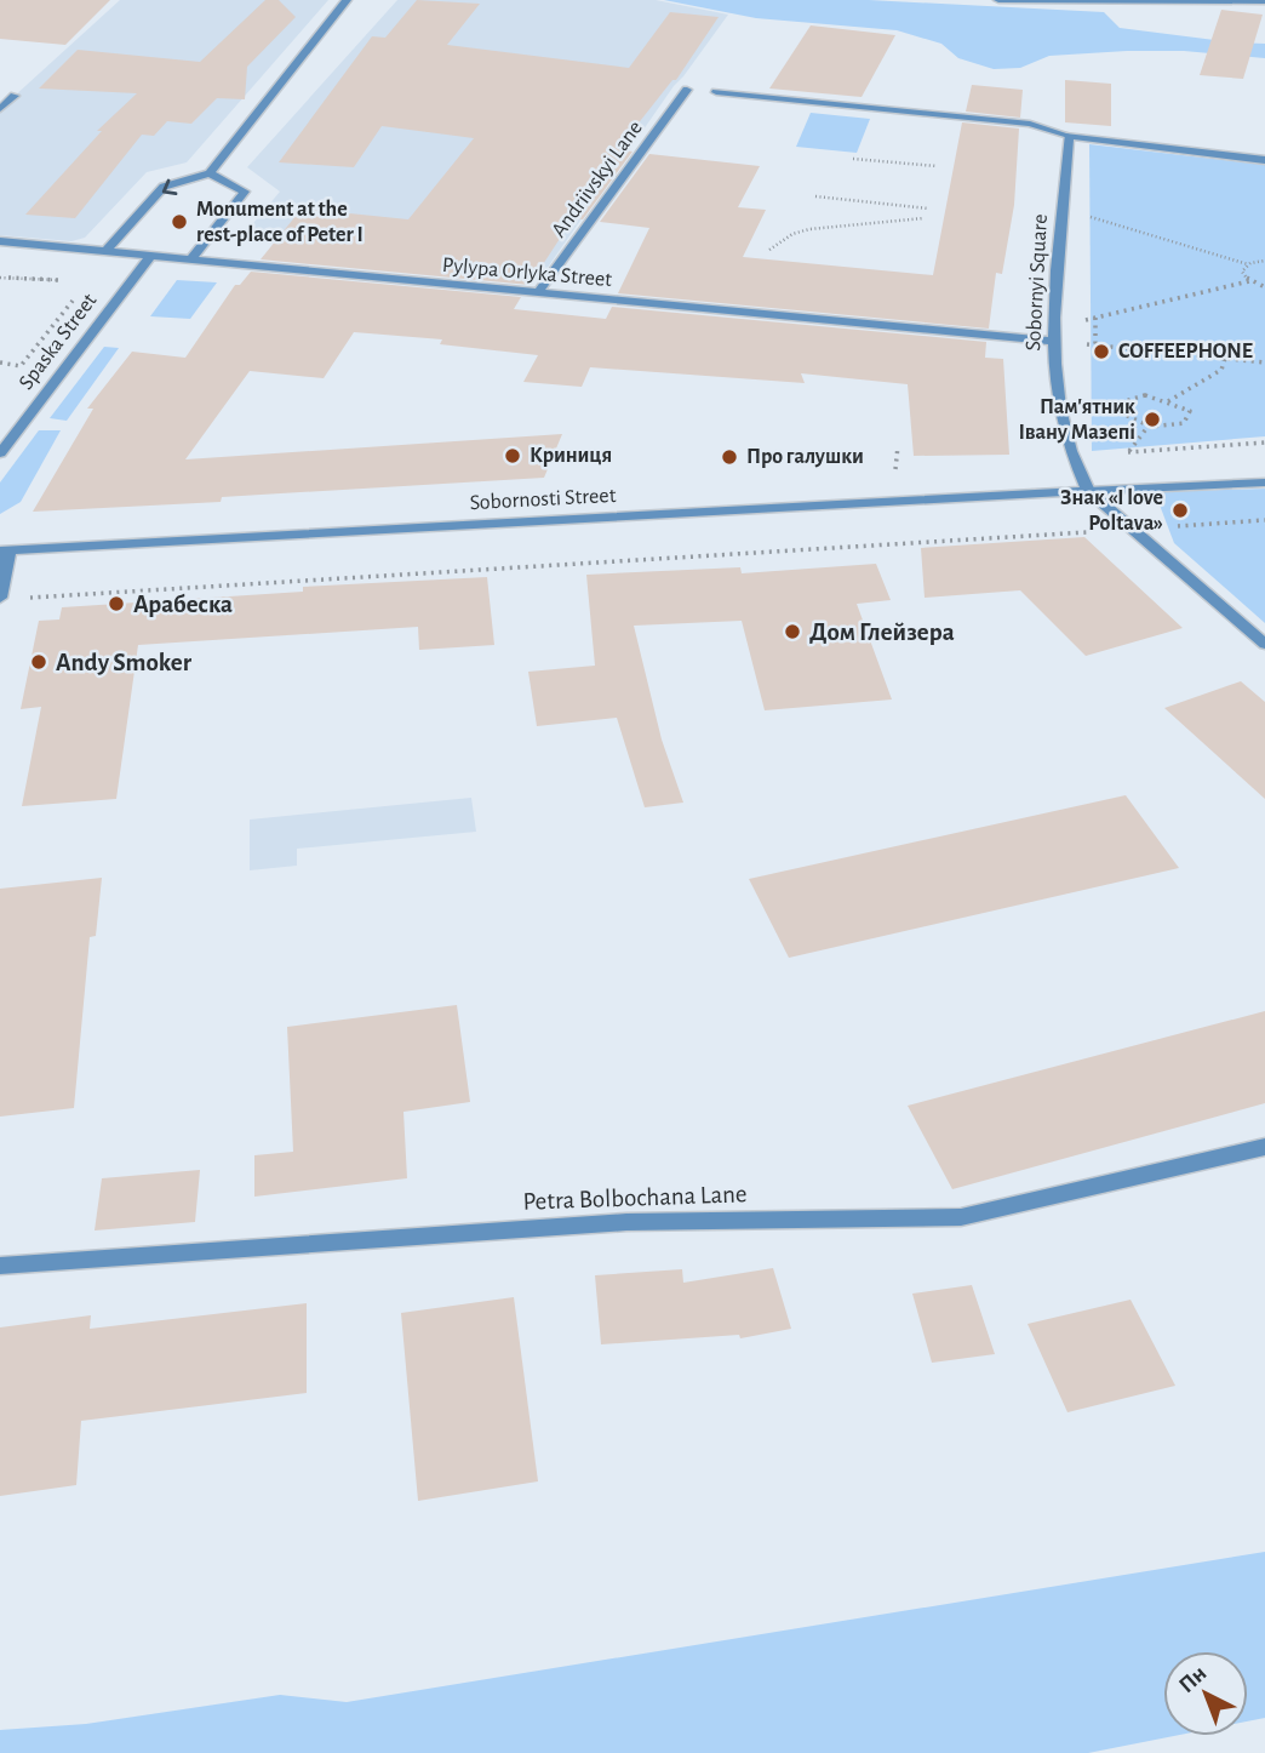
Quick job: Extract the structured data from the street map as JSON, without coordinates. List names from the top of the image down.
{
  "streets": {
    "street": [
      "Andriivskyi Lane",
      "Pylypa Orlyka Street",
      "Sobornyi Square",
      "Spaska Street",
      "Sobornosti Street",
      "Petra Bolbochana Lane"
    ]
  },
  "crossings": [
    ["Andriivskyi Lane", "Pylypa Orlyka Street"],
    ["Pylypa Orlyka Street", "Sobornyi Square"],
    ["Pylypa Orlyka Street", "Spaska Street"],
    ["Sobornyi Square", "Sobornosti Street"]
  ],
  "places": [
    "Monument at the rest-place of Peter I",
    "COFFEEPHONE",
    "Пам'ятник Івану Мазепі",
    "Криниця",
    "Про галушки",
    "Знак «I love Poltava»",
    "Арабеска",
    "Дом Глейзера",
    "Andy Smoker"
  ],
  "north": "top left"
}
